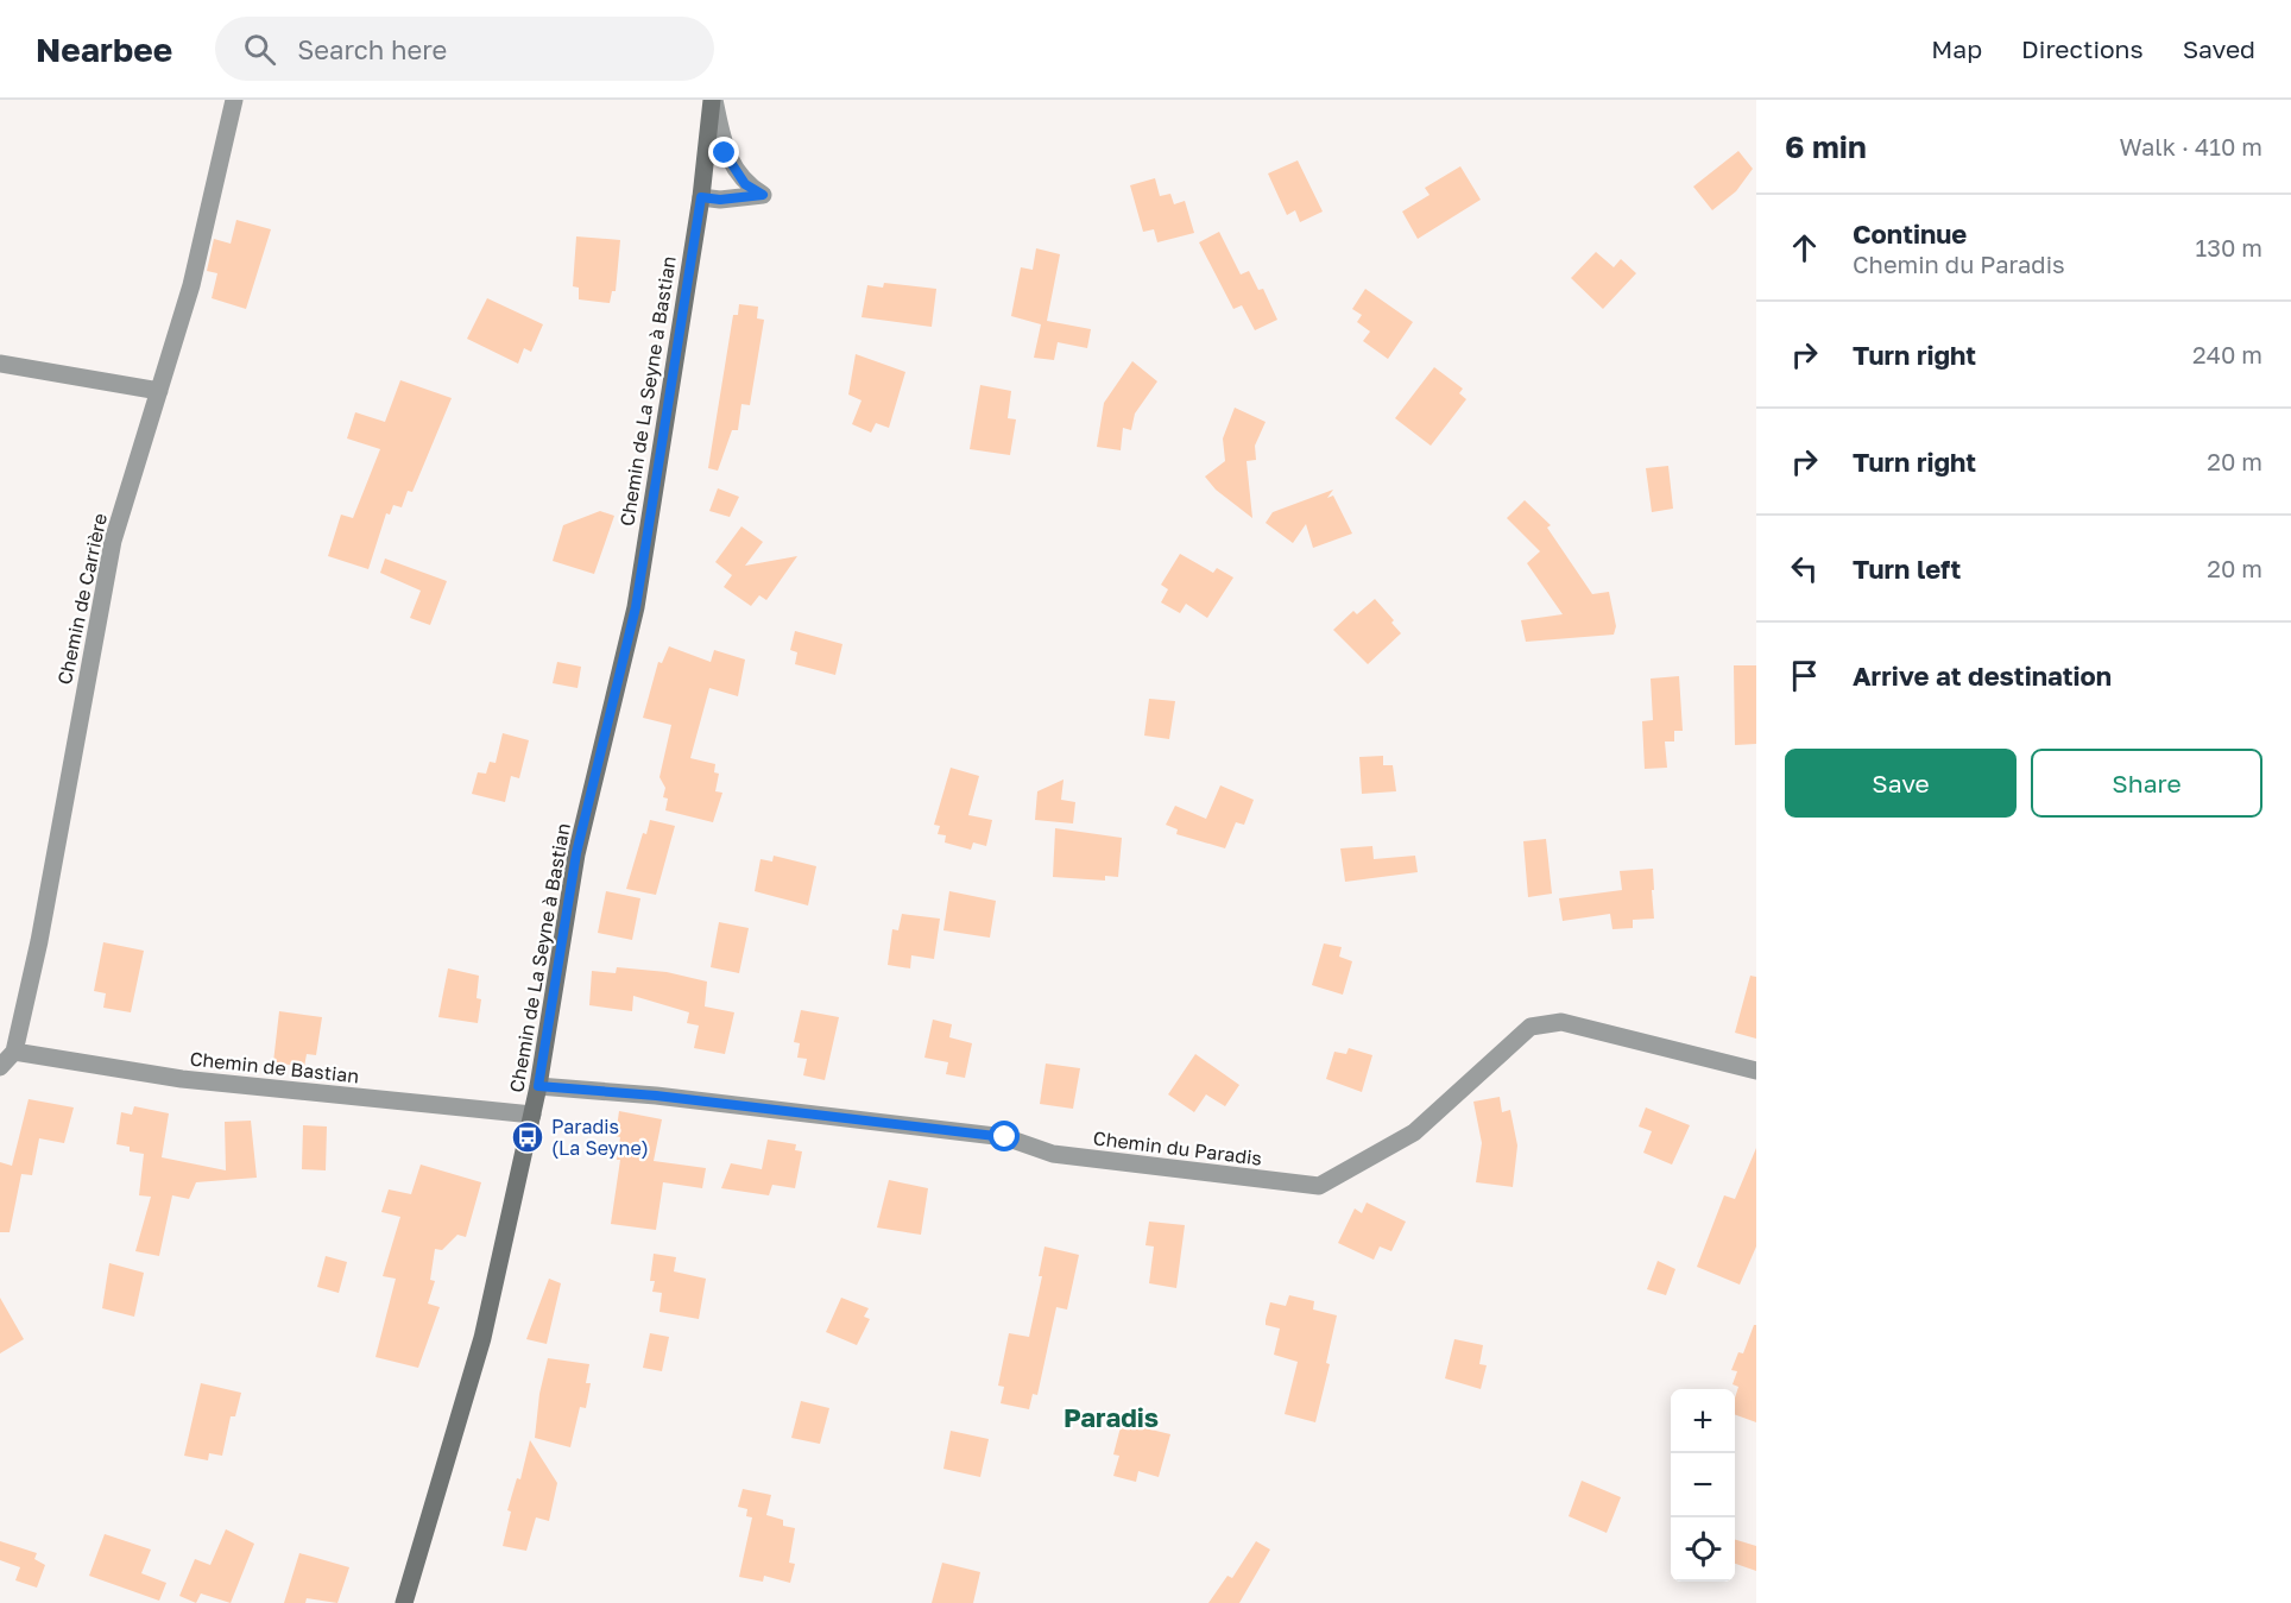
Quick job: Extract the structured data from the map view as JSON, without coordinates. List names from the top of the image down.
{
  "streets": {
    "street": [
      "Chemin de La Seyne à Bastian",
      "Chemin de Carrière",
      "Chemin de Bastian",
      "Chemin du Paradis"
    ]
  },
  "crossings": [
    ["Chemin de La Seyne à Bastian", "Chemin de Bastian"],
    ["Chemin de La Seyne à Bastian", "Chemin du Paradis"],
    ["Chemin de Carrière", "Chemin de Bastian"]
  ],
  "districts": ["Paradis"],
  "places": {
    "bus stop": ["Paradis (La Seyne)"]
  },
  "page": {
    "header": "Nearbee",
    "search": "Search here",
    "nav": ["Map", "Directions", "Saved"],
    "heading": ["6 min", "Walk · 410 m"],
    "list": [
      ["Continue", "Chemin du Paradis", "130 m"],
      ["Turn right", "240 m"],
      ["Turn right", "20 m"],
      ["Turn left", "20 m"],
      "Arrive at destination"
    ],
    "buttons": ["Save", "Share"],
    "map_buttons": ["+", "−"]
  }
}
